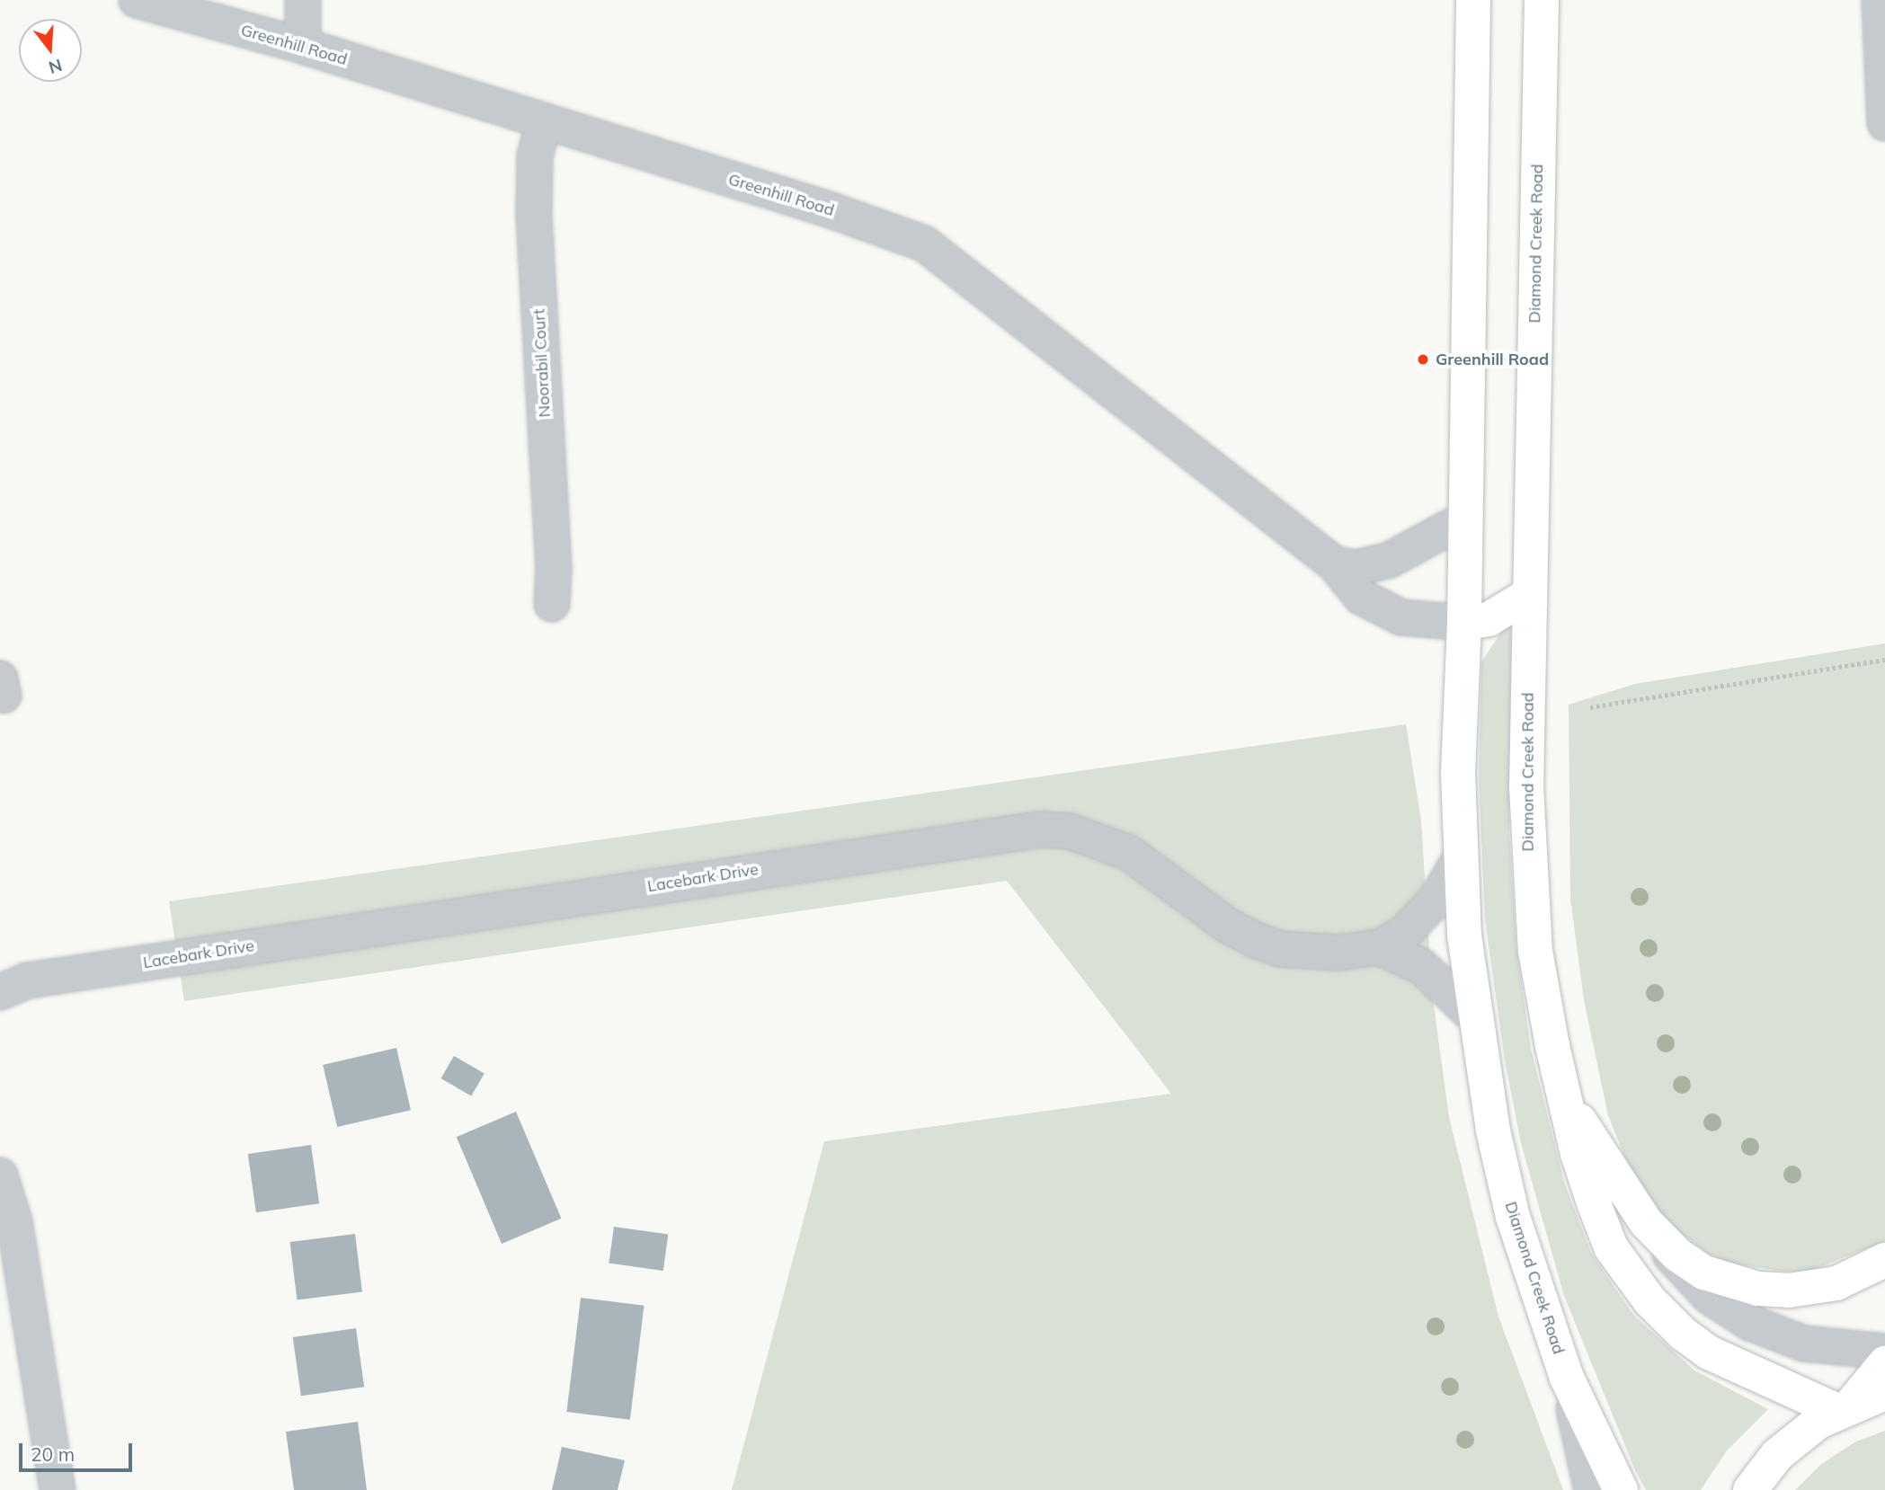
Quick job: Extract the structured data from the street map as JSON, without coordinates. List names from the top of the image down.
{
  "streets": {
    "main road": ["Greenhill Road", "Diamond Creek Road"],
    "street": ["Noorabil Court", "Lacebark Drive"]
  },
  "crossings": [
    ["Greenhill Road", "Diamond Creek Road"],
    ["Greenhill Road", "Noorabil Court"],
    ["Diamond Creek Road", "Lacebark Drive"]
  ],
  "places": ["Greenhill Road"],
  "scale_bar": "20 m",
  "north": "bottom"
}
